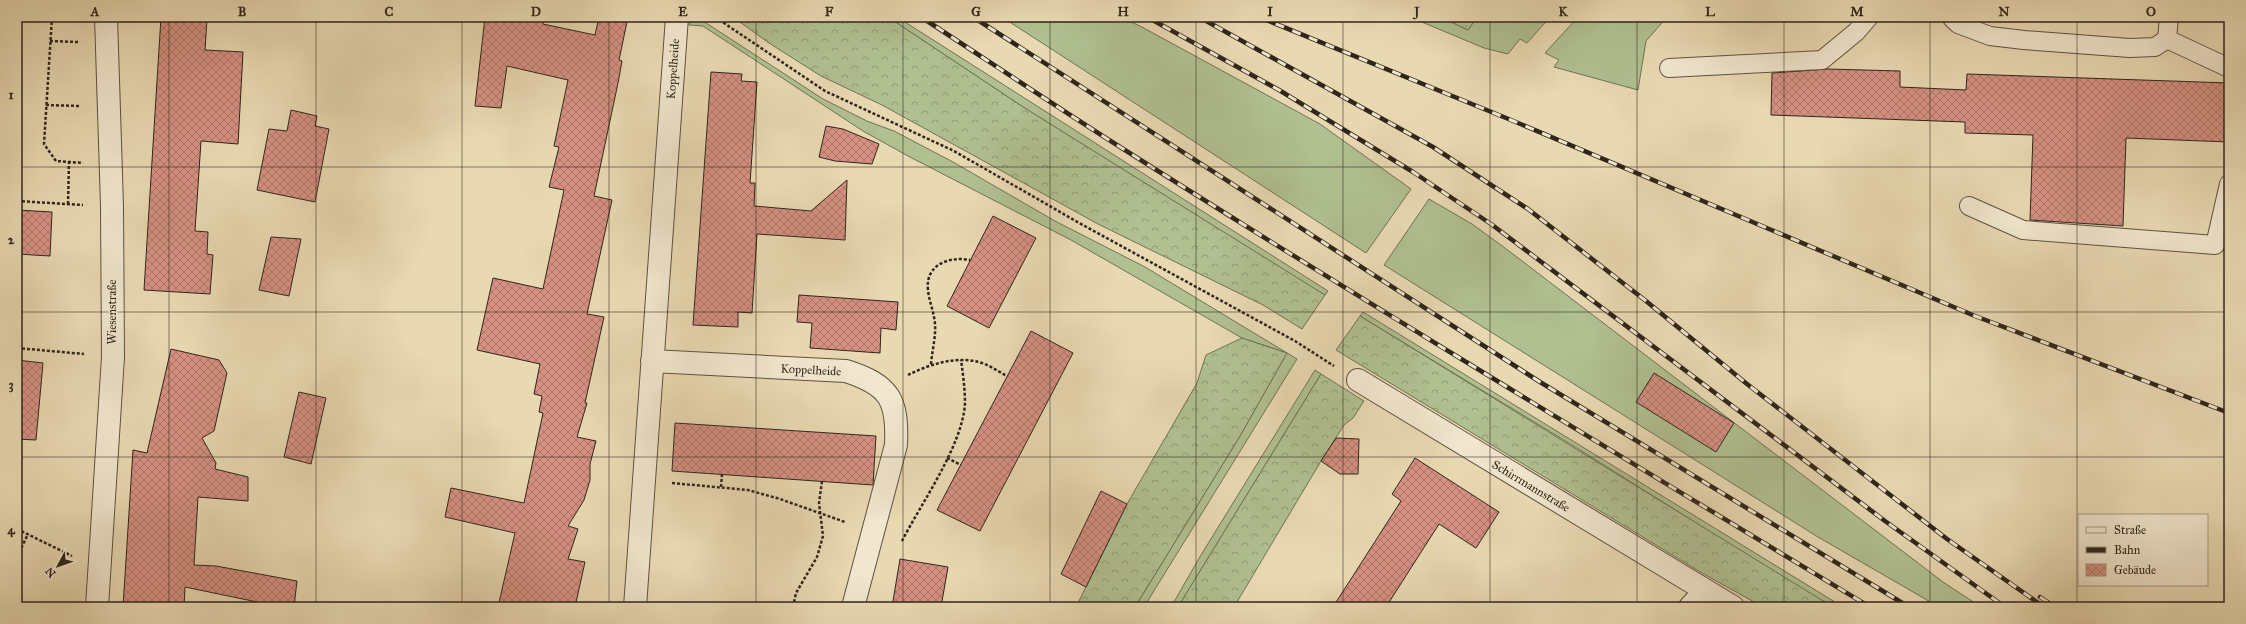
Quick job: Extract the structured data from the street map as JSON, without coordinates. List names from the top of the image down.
{
  "streets": {
    "street": ["Koppelheide", "Wiesenstraße", "Schirrmannstraße"]
  },
  "legend": ["Straße", "Bahn", "Gebäude"],
  "north": "bottom left",
  "grid": {
    "columns": [
      "A",
      "B",
      "C",
      "D",
      "E",
      "F",
      "G",
      "H",
      "I",
      "J",
      "K",
      "L",
      "M",
      "N",
      "O"
    ],
    "rows": [
      "1",
      "2",
      "3",
      "4"
    ]
  }
}
